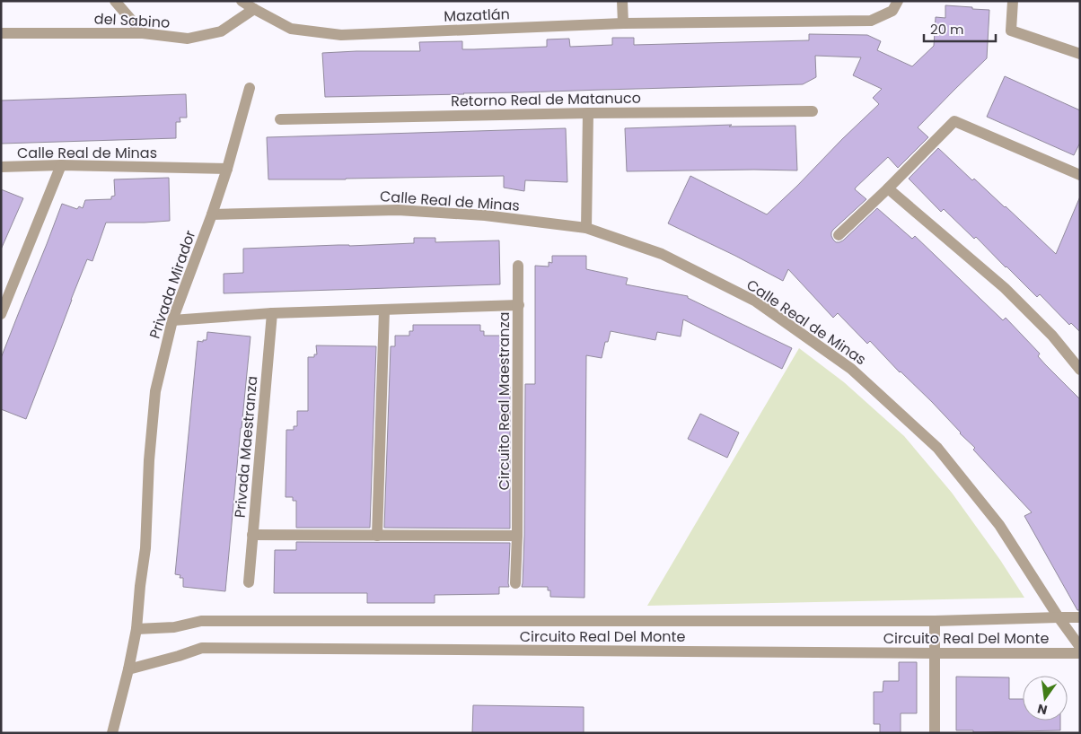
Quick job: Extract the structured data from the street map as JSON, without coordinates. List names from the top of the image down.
{
  "streets": {
    "street": [
      "Mazatlán",
      "del Sabino",
      "Retorno Real de Matanuco",
      "Calle Real de Minas",
      "Privada Mirador",
      "Circuito Real Maestranza",
      "Privada Maestranza",
      "Circuito Real Del Monte"
    ]
  },
  "crossings": [
    ["Mazatlán", "del Sabino"],
    ["Calle Real de Minas", "Privada Mirador"],
    ["Calle Real de Minas", "Circuito Real Del Monte"],
    ["Privada Mirador", "Circuito Real Del Monte"]
  ],
  "scale_bar": "20 m",
  "north": "bottom"
}
